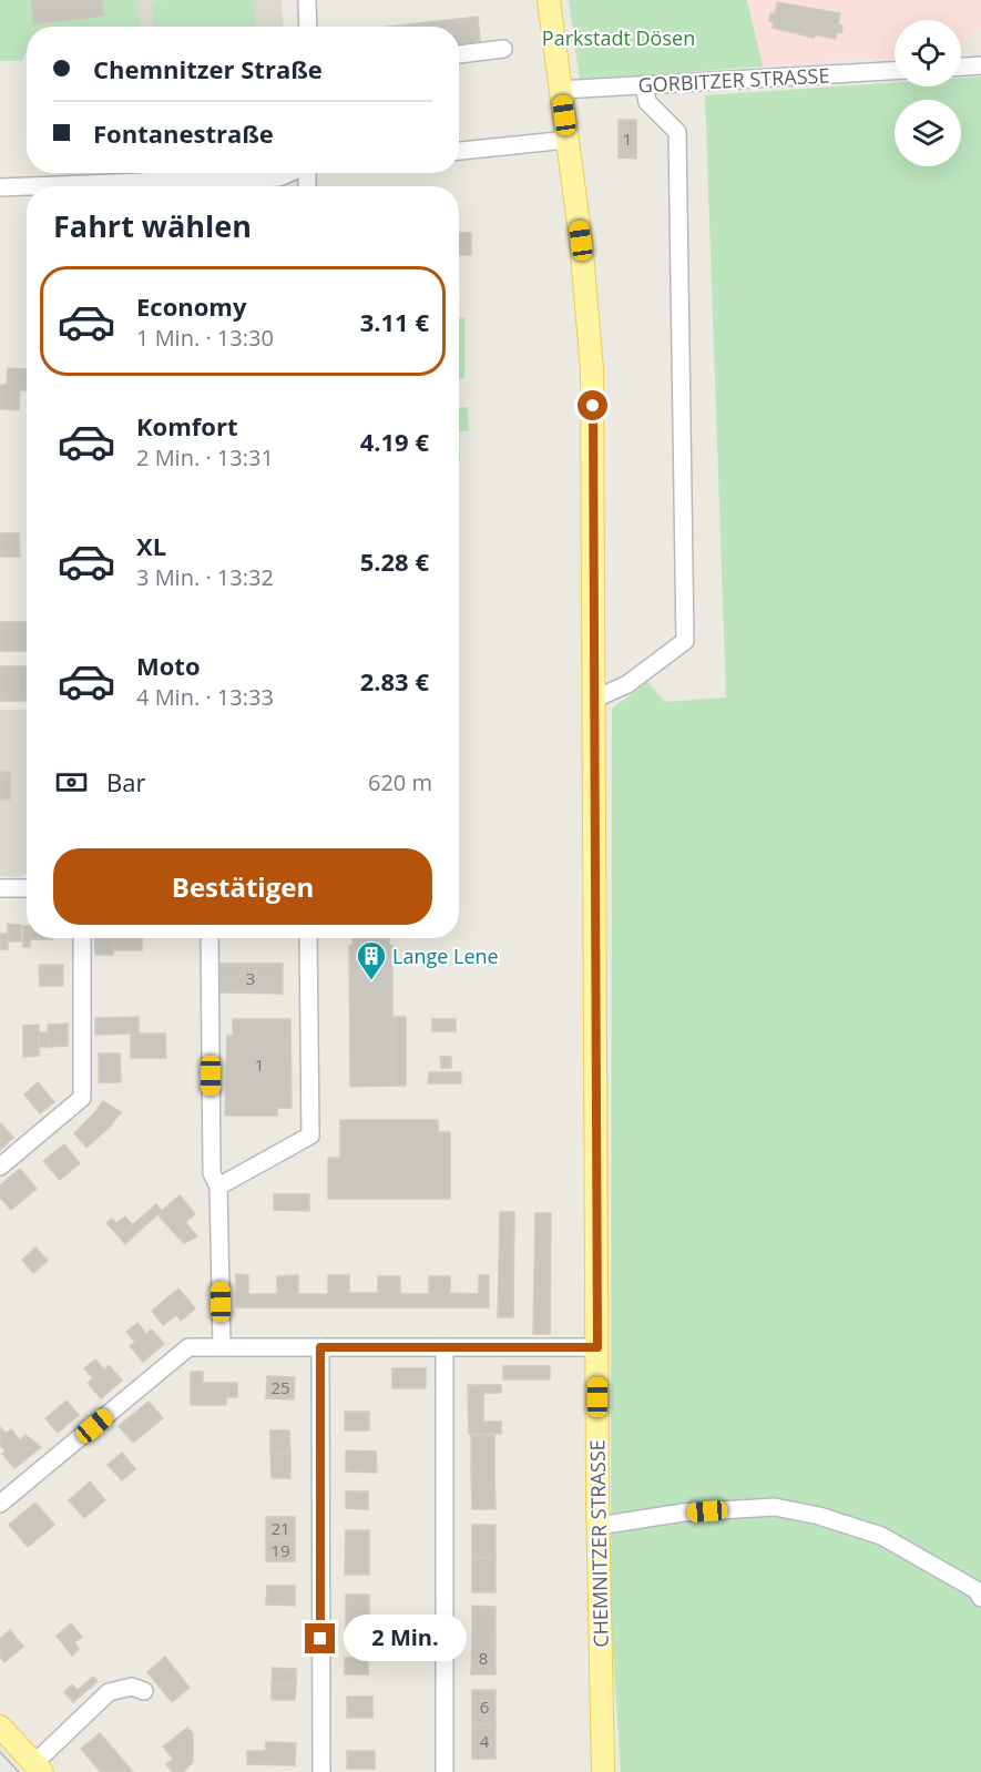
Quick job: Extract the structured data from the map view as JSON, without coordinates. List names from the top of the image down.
{
  "streets": {
    "main road": ["CHEMNITZER STRASSE"],
    "street": ["GORBITZER STRASSE"]
  },
  "crossings": [
    ["GORBITZER STRASSE", "CHEMNITZER STRASSE"]
  ],
  "parks": ["Parkstadt Dösen"],
  "places": {
    "building": ["Lange Lene"]
  },
  "house_numbers": [
    "1",
    "3",
    "1",
    "25",
    "21",
    "19",
    "8",
    "6",
    "4"
  ],
  "page": {
    "banner": ["Chemnitzer Straße", "Fontanestraße"],
    "heading": "Fahrt wählen",
    "list": [
      {
        "name": "Economy",
        "note": "1 Min. · 13:30",
        "value": "3.11 €"
      },
      {
        "name": "Komfort",
        "note": "2 Min. · 13:31",
        "value": "4.19 €"
      },
      {
        "name": "XL",
        "note": "3 Min. · 13:32",
        "value": "5.28 €"
      },
      {
        "name": "Moto",
        "note": "4 Min. · 13:33",
        "value": "2.83 €"
      }
    ],
    "pay": ["Bar", "620 m"],
    "buttons": "Bestätigen",
    "bubble": "2 Min."
  }
}
